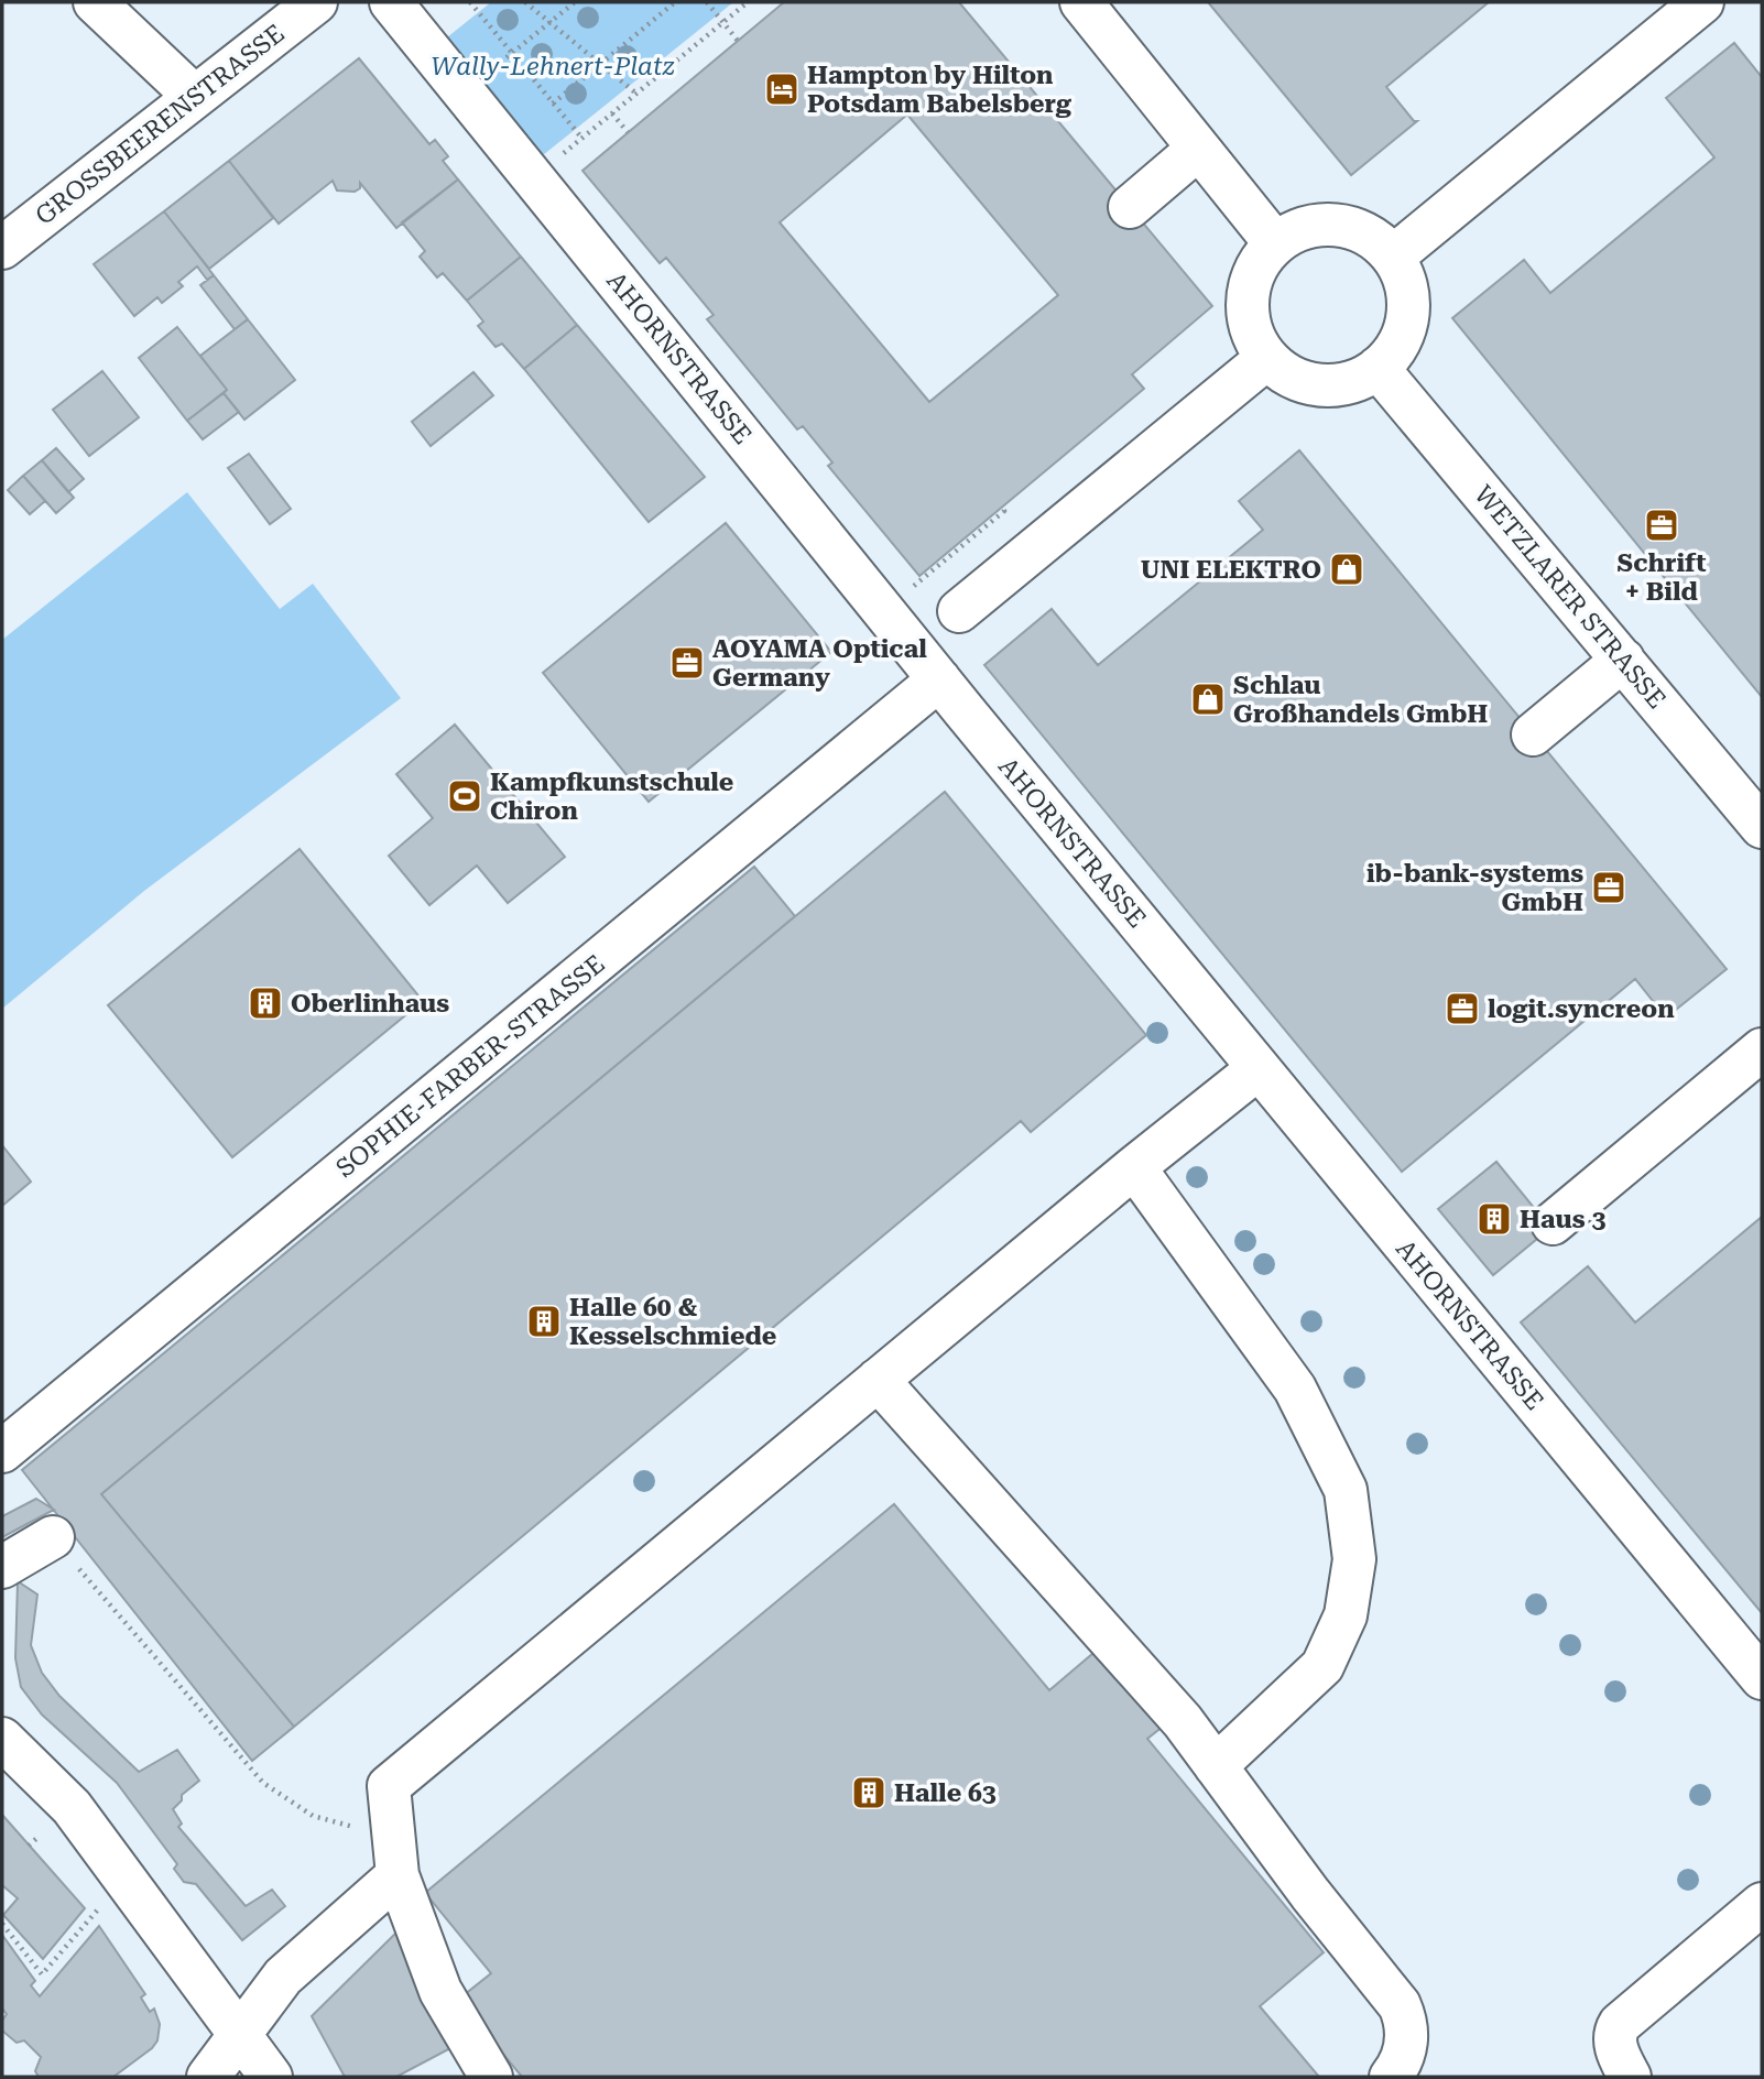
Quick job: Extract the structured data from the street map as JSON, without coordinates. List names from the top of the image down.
{
  "streets": {
    "street": [
      "GROSSBEERENSTRASSE",
      "AHORNSTRASSE",
      "WETZLARER STRASSE",
      "SOPHIE-FARBER-STRASSE"
    ]
  },
  "crossings": [
    ["AHORNSTRASSE", "SOPHIE-FARBER-STRASSE"]
  ],
  "parks": ["Wally-Lehnert-Platz"],
  "places": {
    "hotel": ["Hampton by Hilton Potsdam Babelsberg"],
    "office": [
      "Schrift + Bild",
      "AOYAMA Optical Germany",
      "ib-bank-systems GmbH",
      "logit.syncreon"
    ],
    "shop": ["UNI ELEKTRO", "Schlau Großhandels GmbH"],
    "sports": ["Kampfkunstschule Chiron"],
    "building": [
      "Oberlinhaus",
      "Haus 3",
      "Halle 60 & Kesselschmiede",
      "Halle 63"
    ]
  }
}
